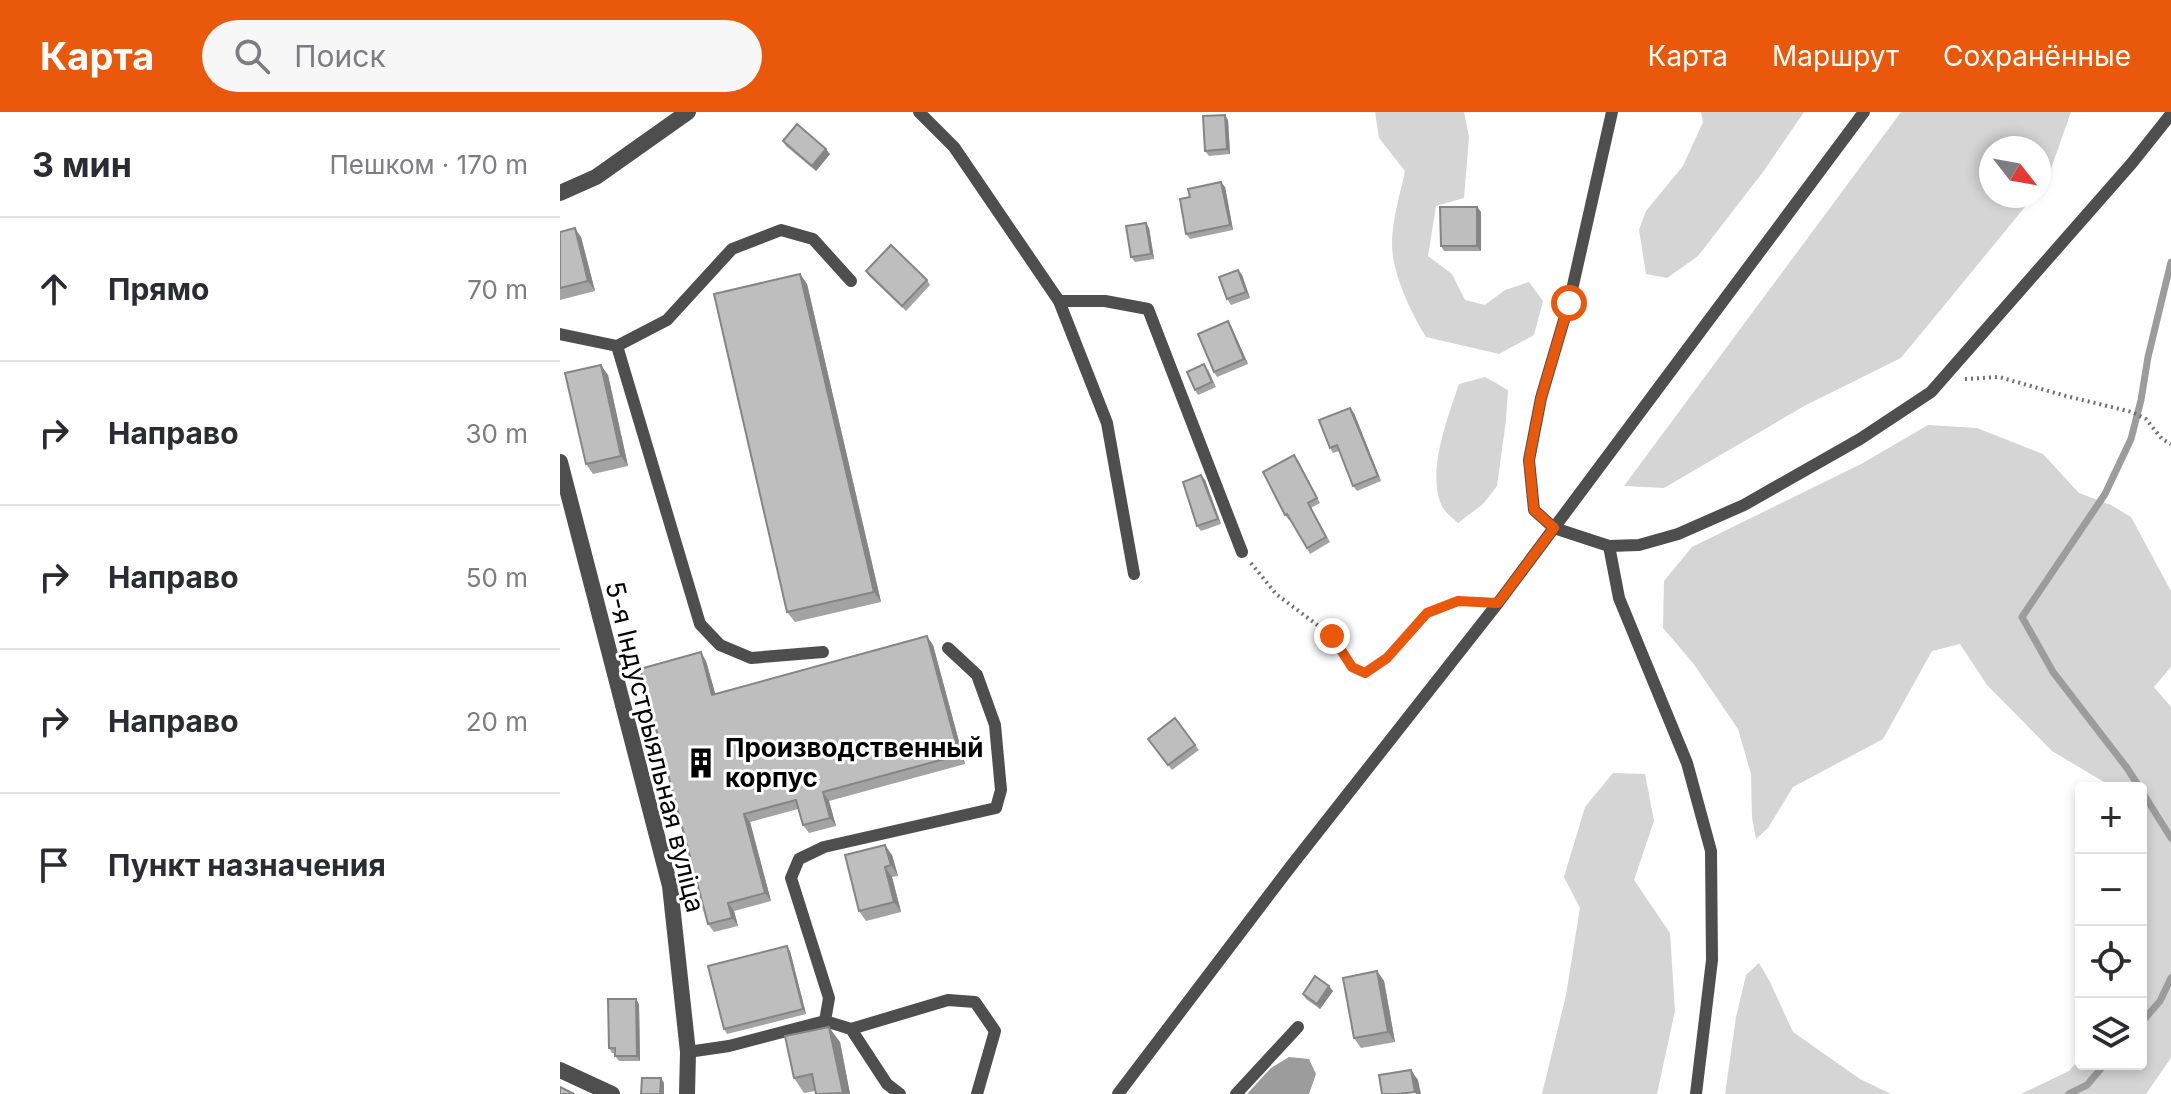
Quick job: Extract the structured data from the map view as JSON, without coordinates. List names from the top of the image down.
{
  "streets": {
    "street": ["5-я Індустрыяльная вуліца"]
  },
  "places": {
    "building": ["Производственный корпус"]
  },
  "north": "bottom right",
  "page": {
    "header": "Карта",
    "search": "Поиск",
    "nav": ["Карта", "Маршрут", "Сохранённые"],
    "heading": ["3 мин", "Пешком · 170 m"],
    "list": [
      ["Прямо", "70 m"],
      ["Направо", "30 m"],
      ["Направо", "50 m"],
      ["Направо", "20 m"],
      "Пункт назначения"
    ],
    "map_buttons": ["+", "−"]
  }
}
